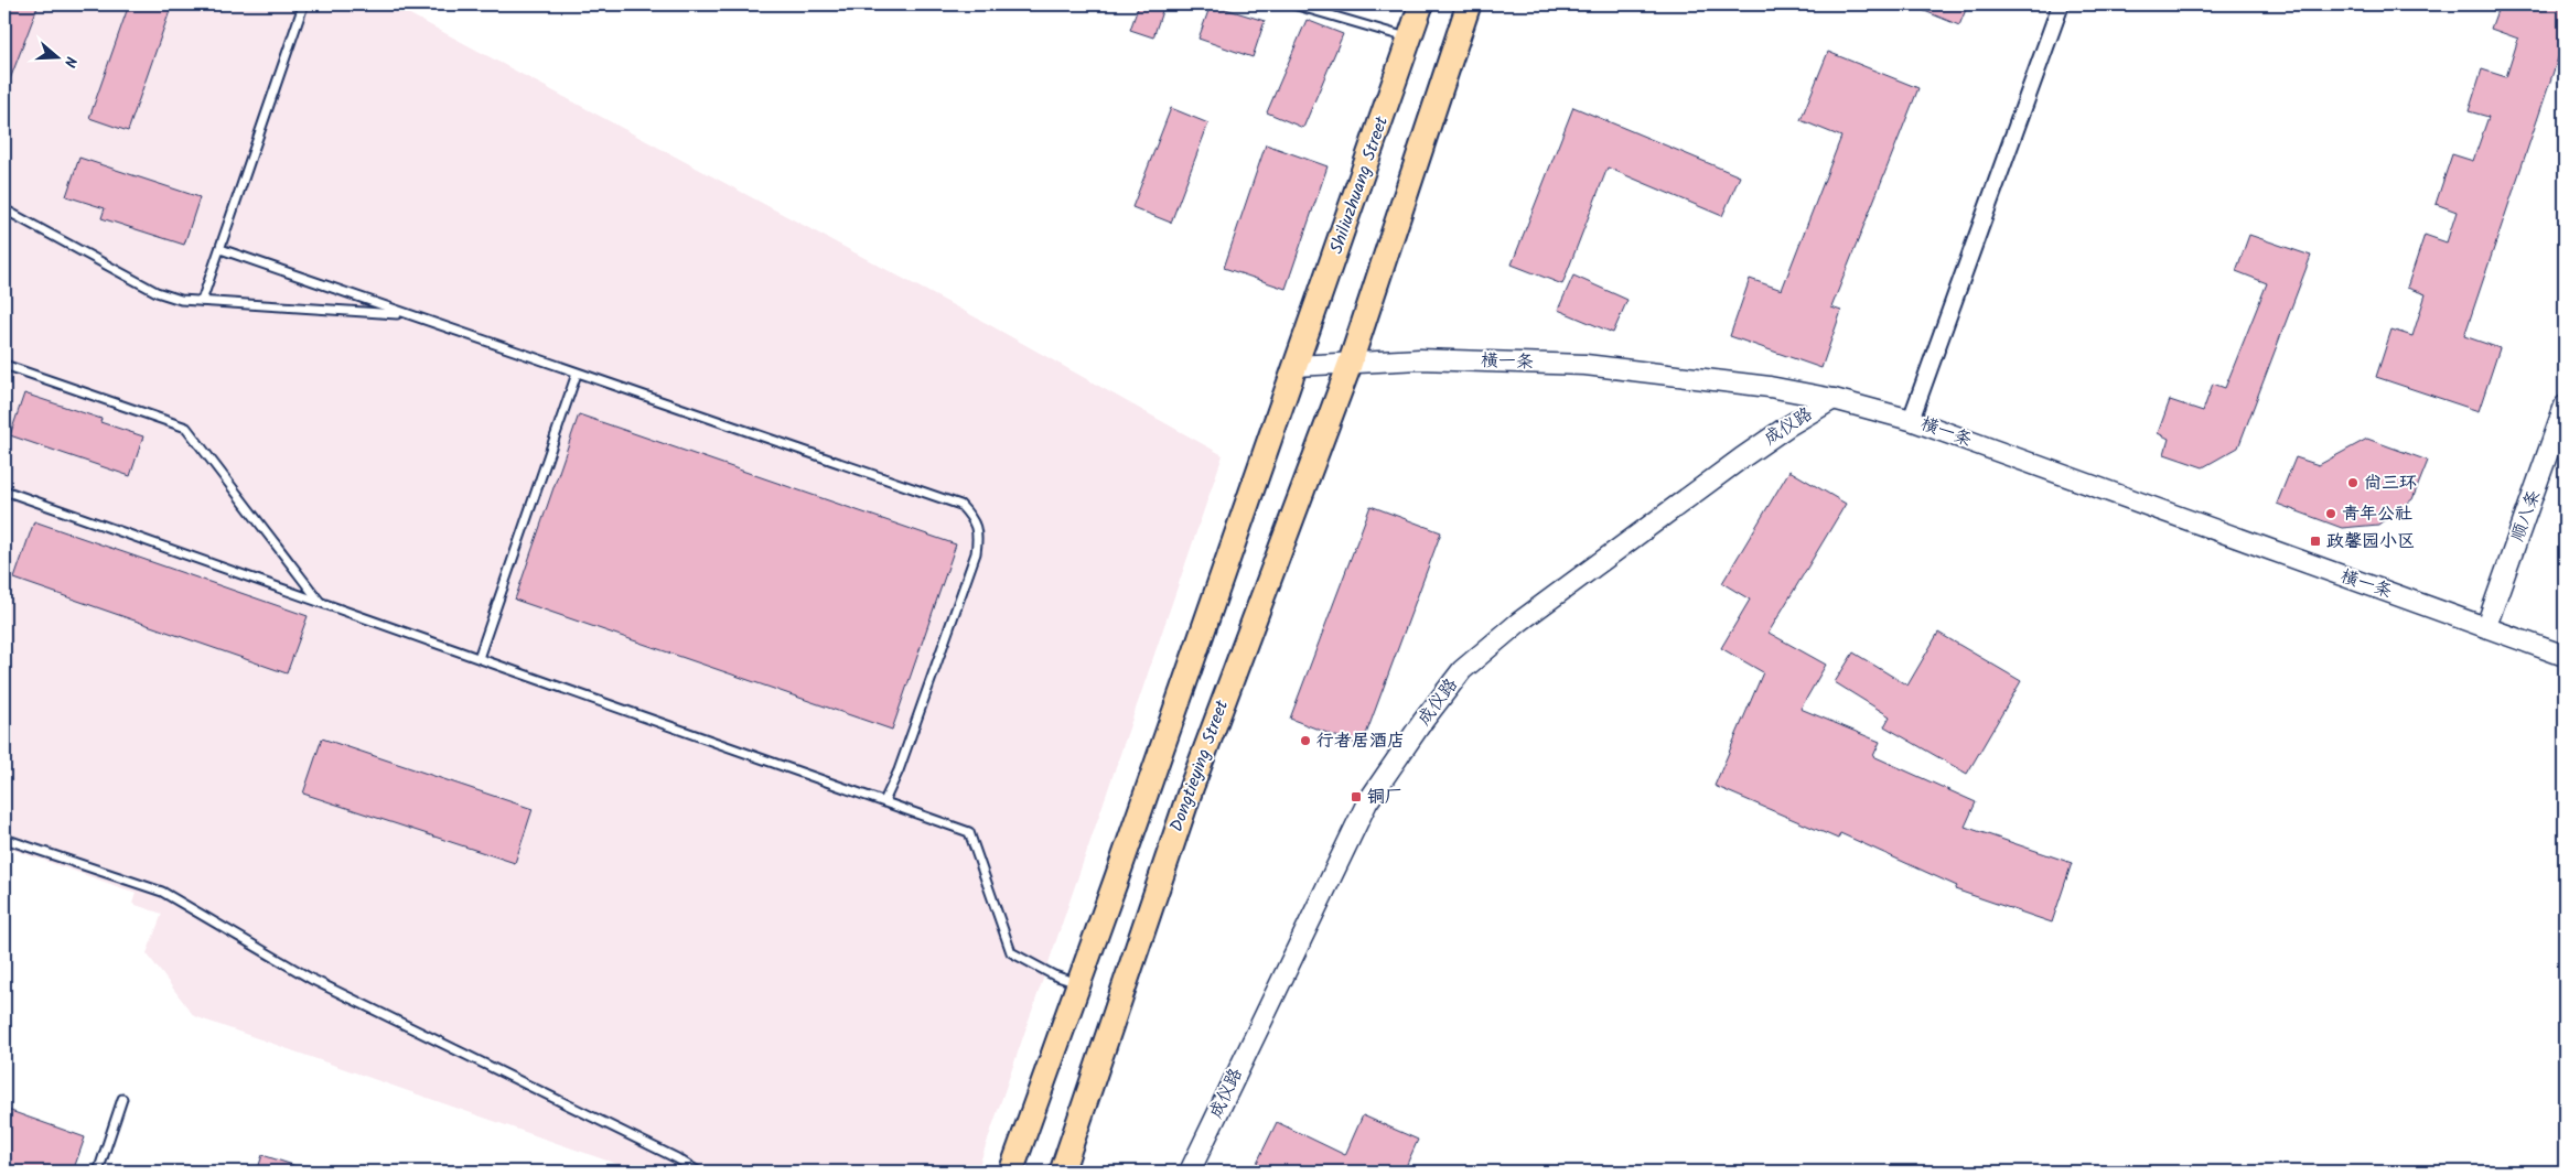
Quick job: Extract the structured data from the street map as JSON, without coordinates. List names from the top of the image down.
{
  "streets": {
    "main road": ["Shiliuzhuang Street", "Dongtieying Street"],
    "street": ["横一条", "成仪路", "顺八条"]
  },
  "crossings": [
    ["Shiliuzhuang Street", "横一条"],
    ["横一条", "成仪路"],
    ["横一条", "顺八条"],
    ["横一条", "Dongtieying Street"]
  ],
  "places": {
    "other": ["尚三环", "青年公社", "行者居酒店"],
    "transit": ["政馨园小区", "铜厂"]
  },
  "north": "right"
}
